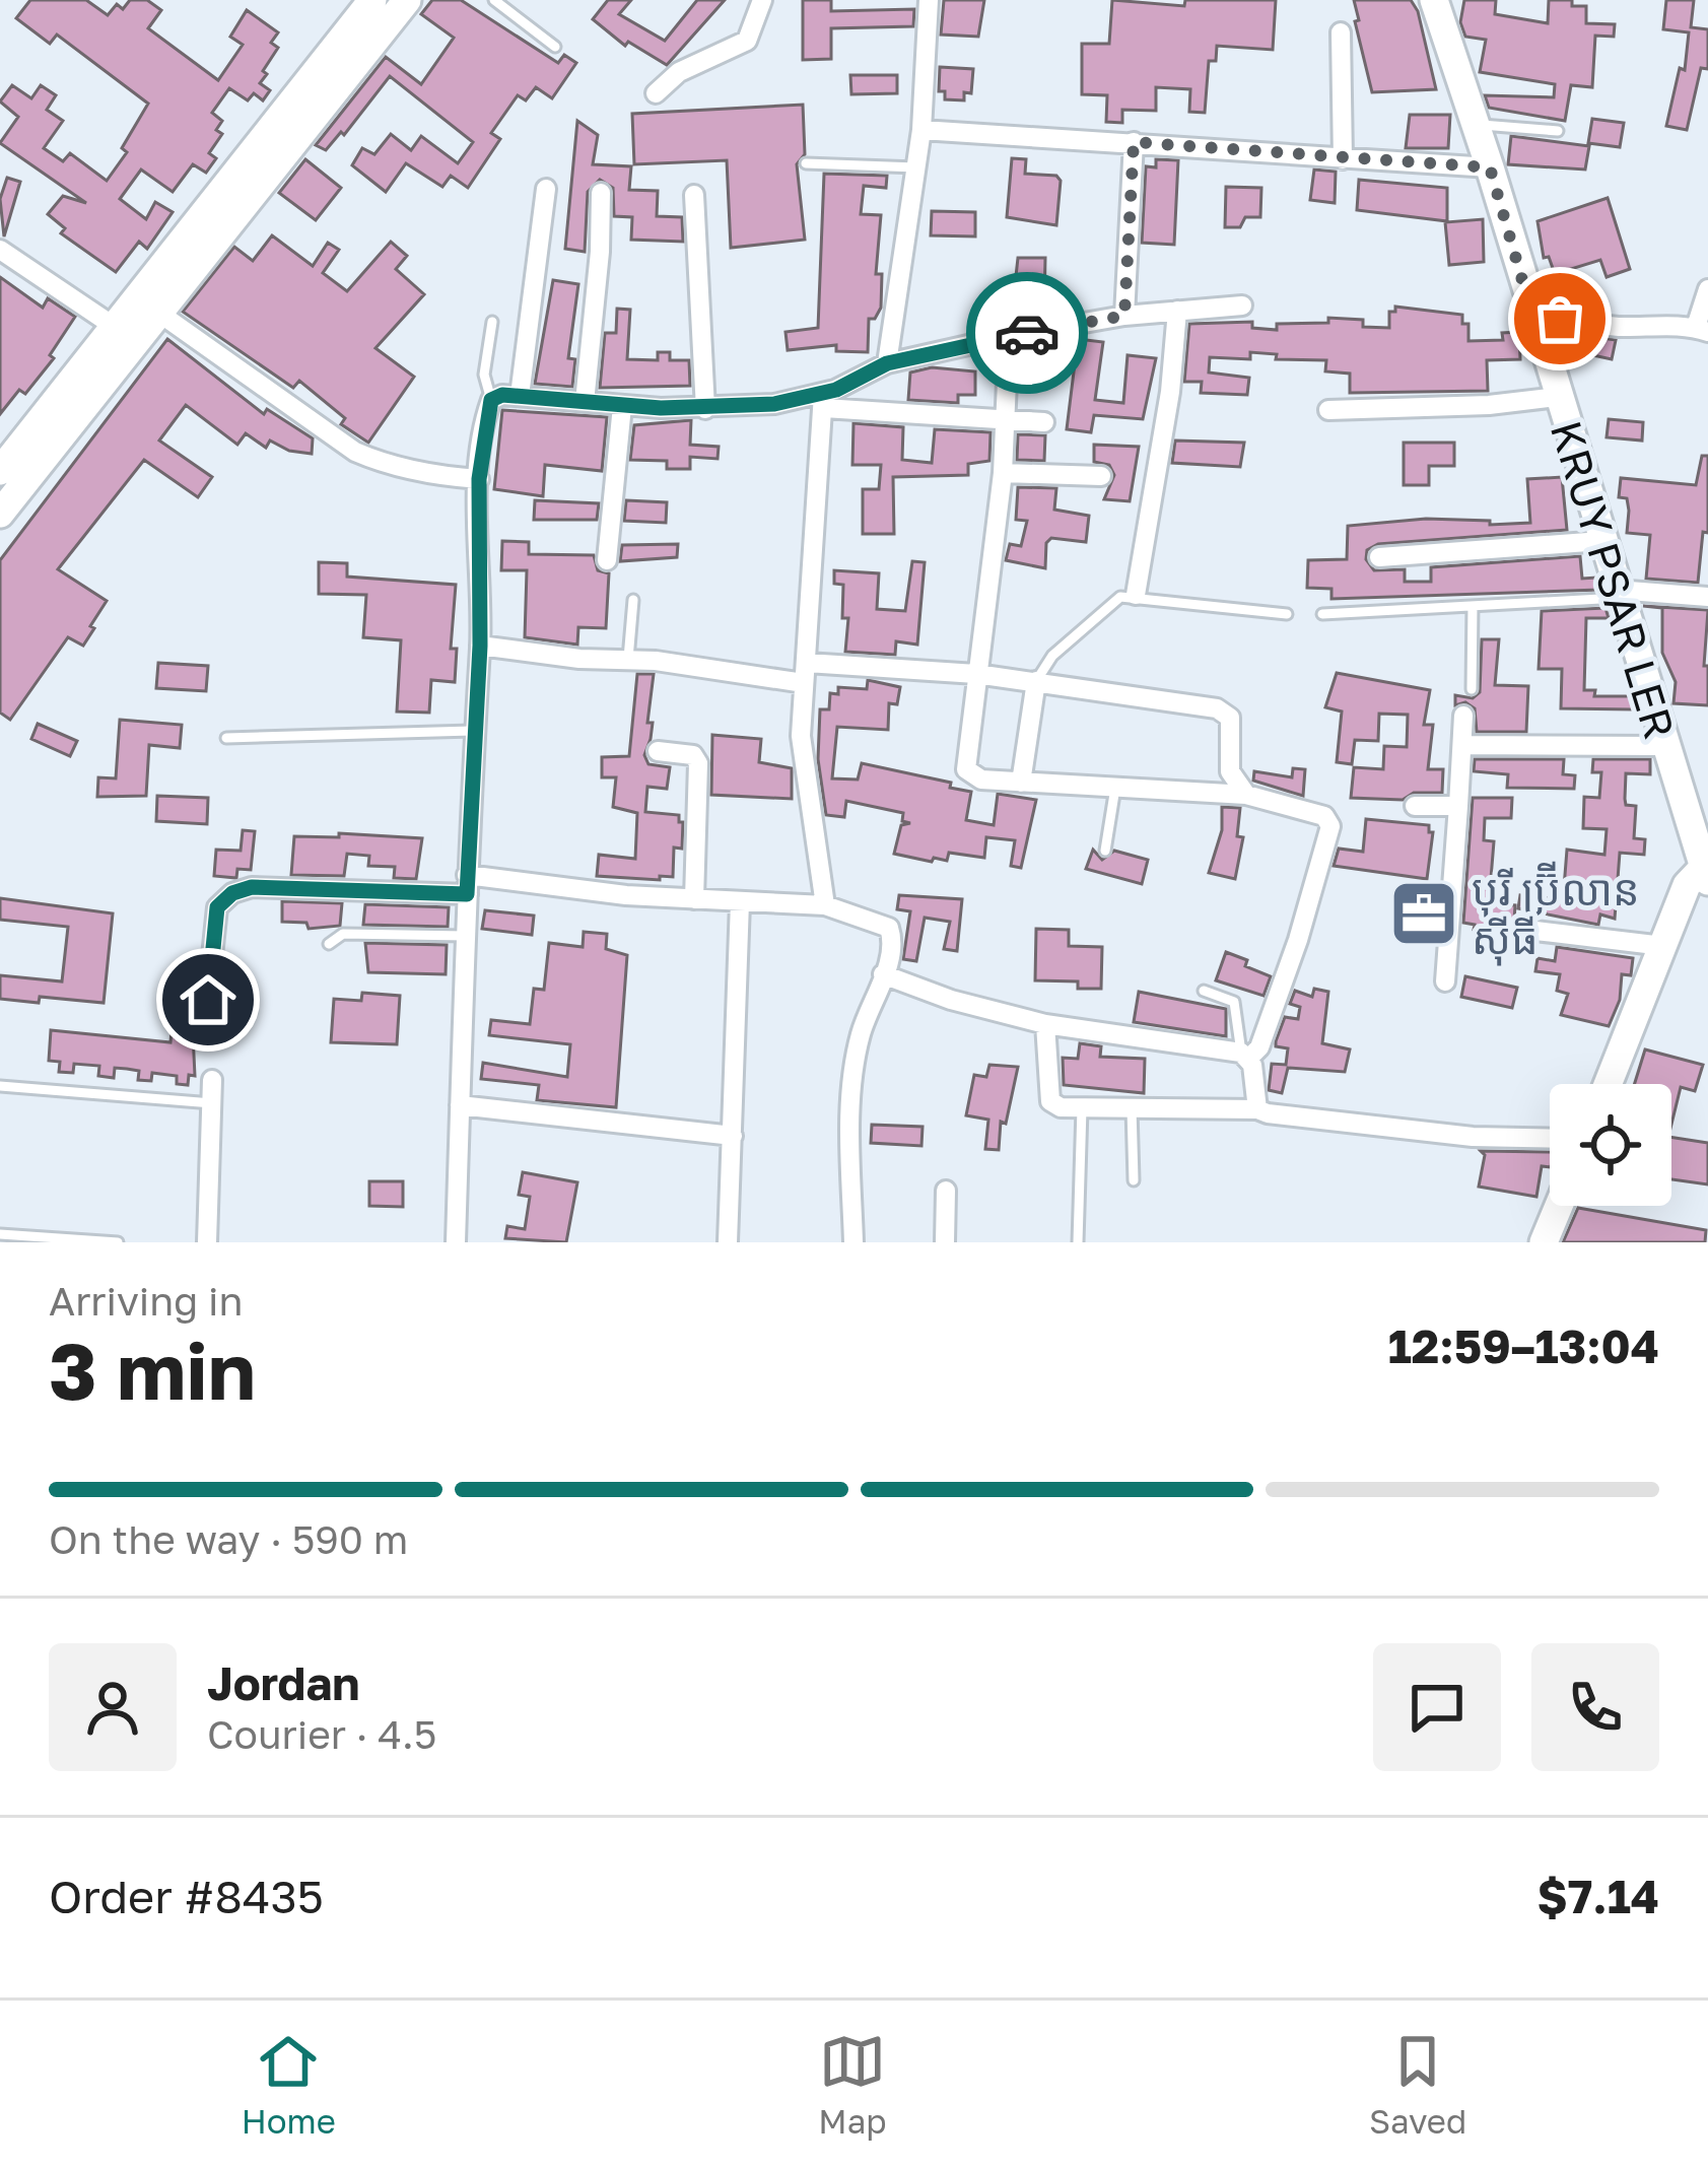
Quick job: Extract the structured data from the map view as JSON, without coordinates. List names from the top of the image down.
{
  "streets": {
    "main road": ["KRUY PSAR LER"]
  },
  "places": {
    "office": ["បុរី ប្រ៊ីលាន សុីធី"]
  },
  "page": {
    "heading": ["3 min", "Arriving in", "12:59–13:04"],
    "panel": [
      "Jordan",
      "Courier · 4.5",
      "Order #8435",
      "$7.14"
    ],
    "bar": "On the way · 590 m",
    "tabs": ["Home", "Map", "Saved"]
  }
}
